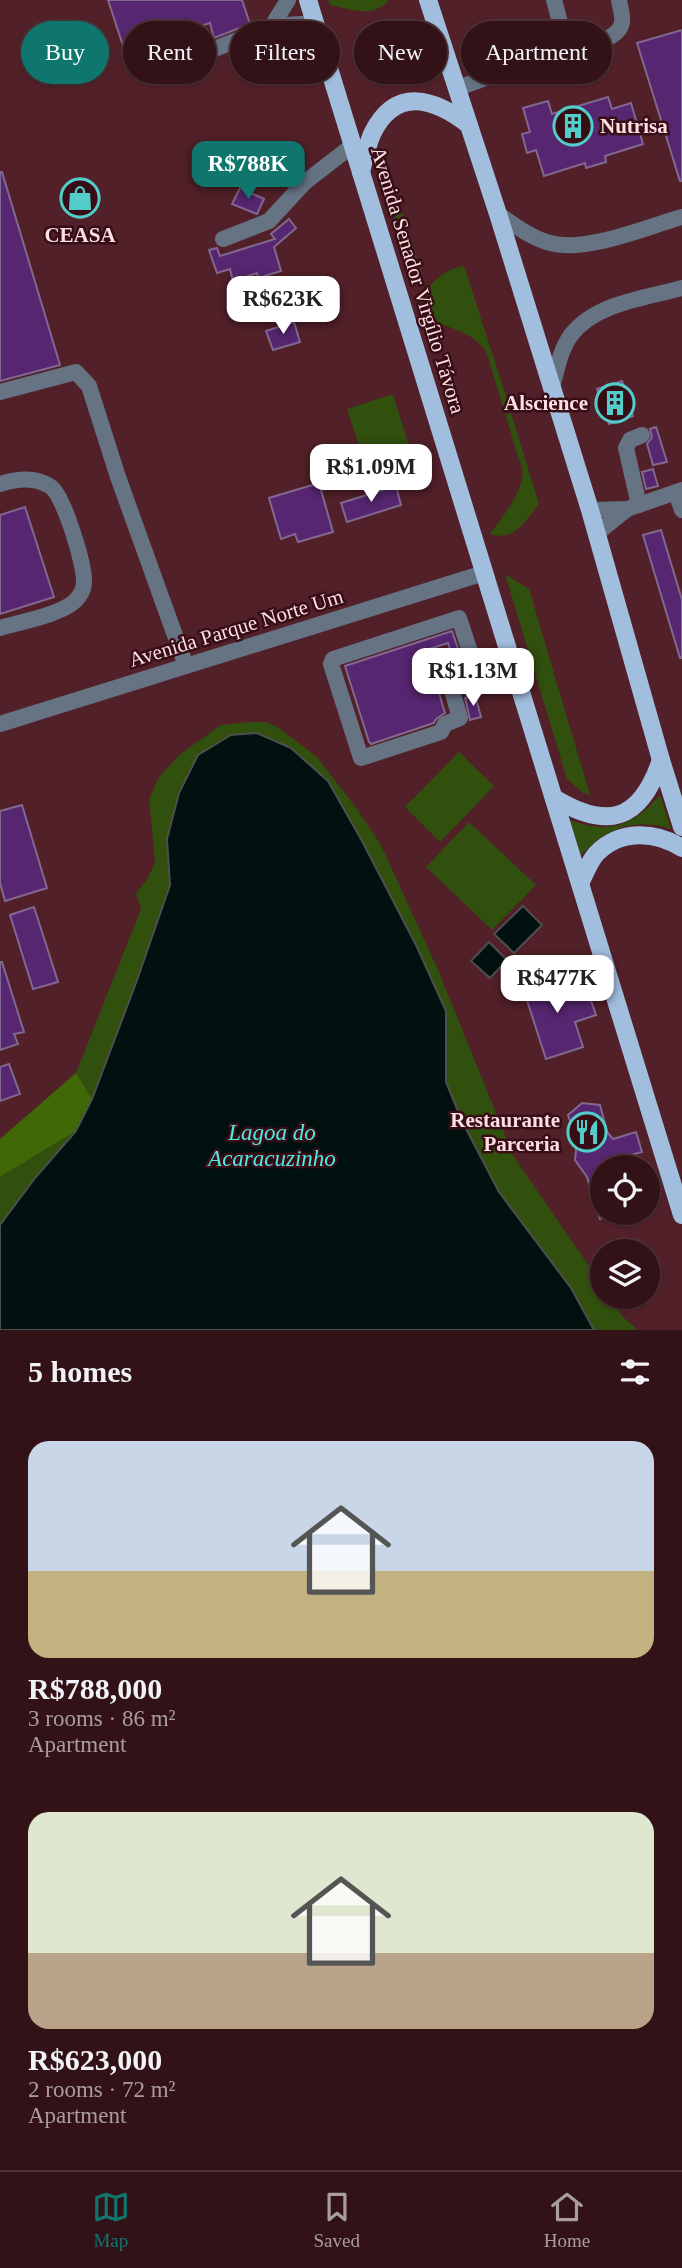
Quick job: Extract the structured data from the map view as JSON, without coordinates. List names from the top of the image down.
{
  "streets": {
    "main road": ["Avenida Senador Virgílio Távora"],
    "street": ["Avenida Parque Norte Um"]
  },
  "crossings": [
    ["Avenida Senador Virgílio Távora", "Avenida Parque Norte Um"]
  ],
  "water": ["Lagoa do Acaracuzinho"],
  "places": {
    "building": ["Nutrisa", "Alscience"],
    "shop": ["CEASA"],
    "restaurant": ["Restaurante Parceria"]
  },
  "page": {
    "chip": [
      "Buy",
      "Rent",
      "Filters",
      "New",
      "Apartment"
    ],
    "price": [
      "R$788K",
      "R$623K",
      "R$1.09M",
      "R$1.13M",
      "R$477K"
    ],
    "heading": "5 homes",
    "list": [
      {
        "name": "R$788,000",
        "note": "3 rooms · 86 m² · Apartment"
      },
      {
        "name": "R$623,000",
        "note": "2 rooms · 72 m² · Apartment"
      }
    ],
    "tabs": ["Map", "Saved", "Home"]
  }
}
